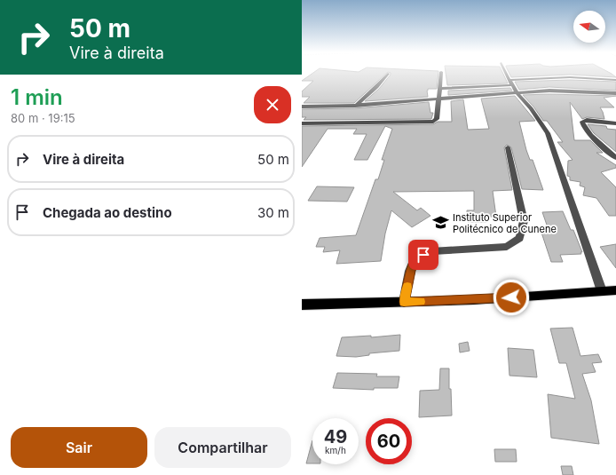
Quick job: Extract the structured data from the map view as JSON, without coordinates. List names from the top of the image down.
{
  "places": {
    "school or university": ["Instituto Superior Politécnico de Cunene"]
  },
  "north": "left",
  "page": {
    "turn": ["50 m", "Vire à direita"],
    "heading": ["1 min", "80 m · 19:15"],
    "list": [
      {
        "name": "Vire à direita",
        "value": "50 m"
      },
      {
        "name": "Chegada ao destino",
        "value": "30 m"
      }
    ],
    "speed": "49 km/h",
    "limit": "60",
    "buttons": ["Sair", "Compartilhar"]
  }
}
